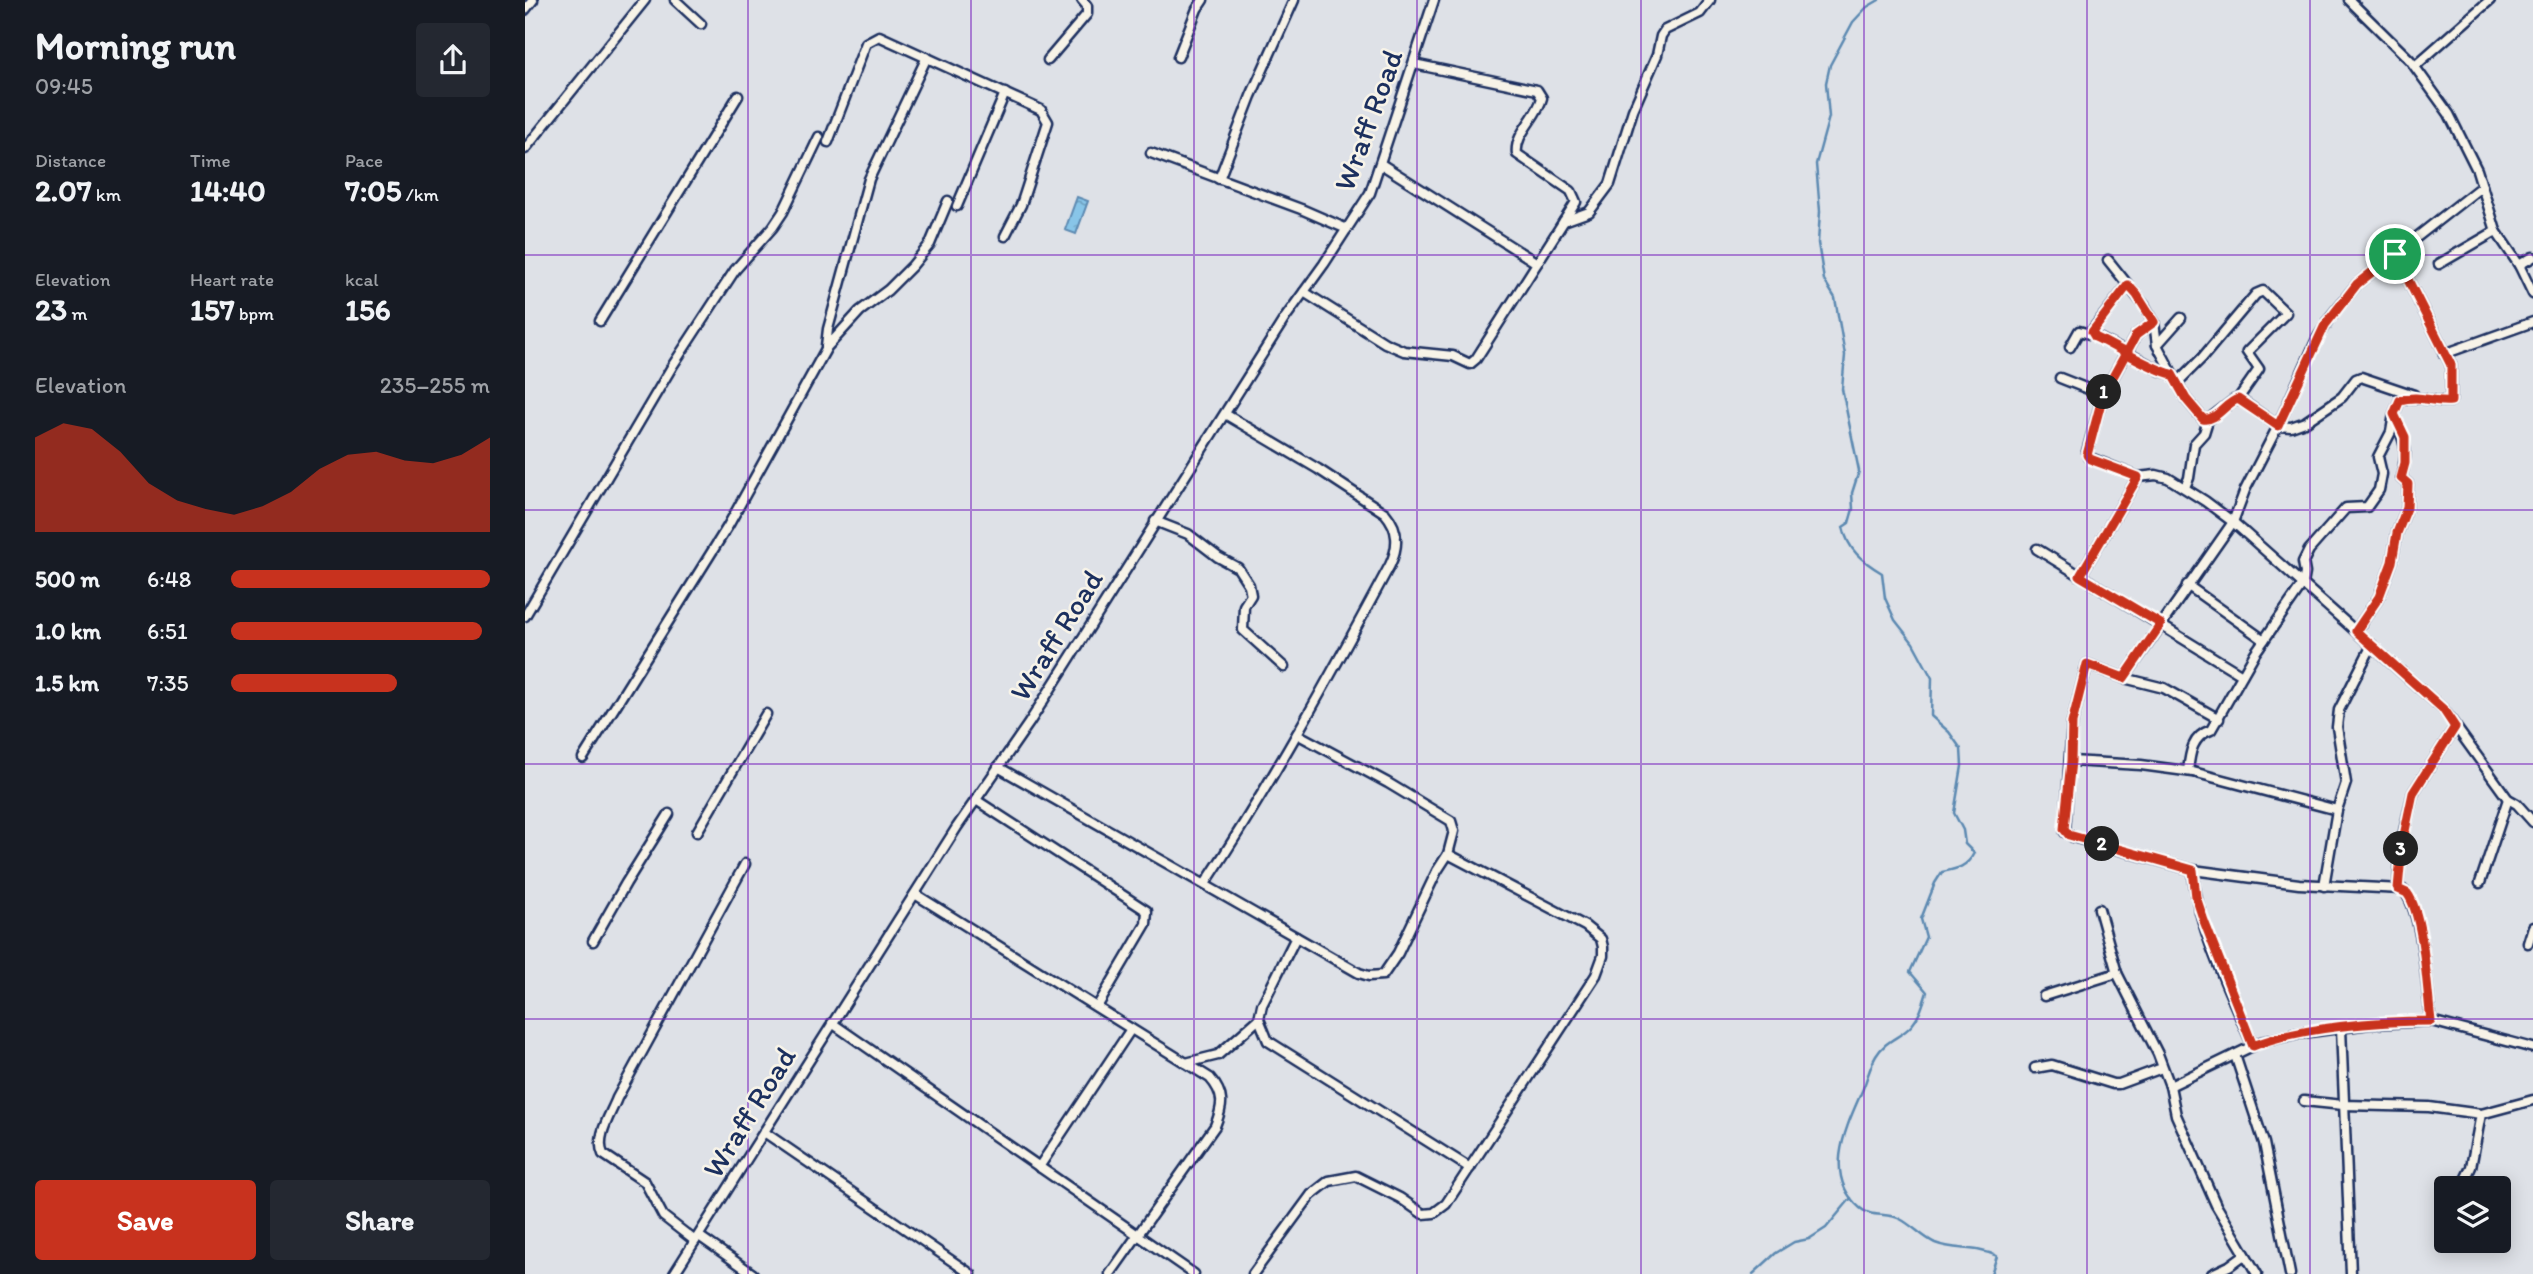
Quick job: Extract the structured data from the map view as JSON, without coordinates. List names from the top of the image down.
{
  "streets": {
    "street": ["Wraff Road"]
  },
  "page": {
    "heading": ["Morning run", "09:45"],
    "stats": [
      ["Distance", "2.07 km"],
      ["Time", "14:40"],
      ["Pace", "7:05 /km"],
      ["Elevation", "23 m"],
      ["Heart rate", "157 bpm"],
      ["kcal", "156"]
    ],
    "chart": ["Elevation", "235–255 m"],
    "pins": ["1", "2", "3"],
    "list": [
      {
        "name": "500 m",
        "note": "6:48"
      },
      {
        "name": "1.0 km",
        "note": "6:51"
      },
      {
        "name": "1.5 km",
        "note": "7:35"
      }
    ],
    "buttons": ["Save", "Share"]
  }
}
